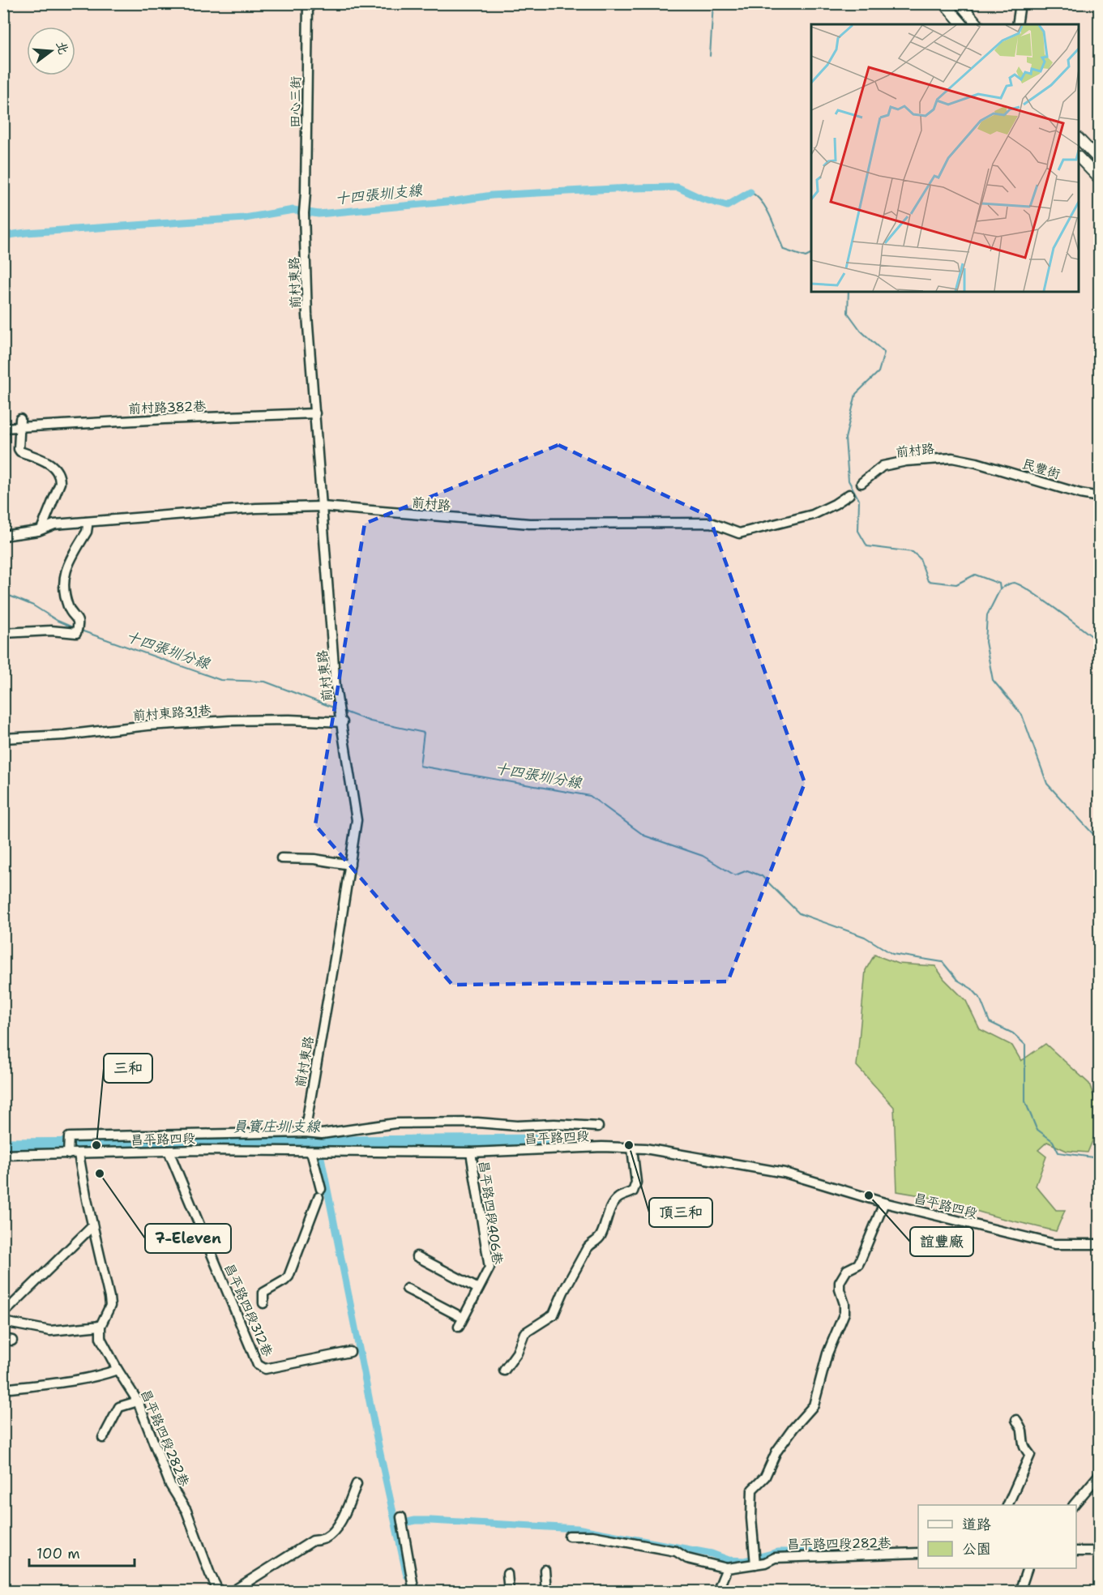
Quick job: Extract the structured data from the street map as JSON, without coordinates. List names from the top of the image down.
{
  "streets": {
    "street": [
      "田心三街",
      "前村東路",
      "前村路382巷",
      "前村路",
      "民豐街",
      "前村東路31巷",
      "昌平路四段",
      "昌平路四段406巷",
      "昌平路四段312巷",
      "昌平路四段282巷"
    ]
  },
  "crossings": [
    ["田心三街", "前村東路"],
    ["前村東路", "前村路382巷"],
    ["前村東路", "前村路"],
    ["前村東路", "前村東路31巷"],
    ["前村路", "民豐街"],
    ["昌平路四段", "昌平路四段406巷"],
    ["昌平路四段", "昌平路四段312巷"]
  ],
  "water": ["十四張圳支線", "十四張圳分線", "員寶庄圳支線"],
  "places": [
    "三和",
    "頂三和",
    "7-Eleven",
    "誼豐廠"
  ],
  "legend": ["道路", "公園"],
  "scale_bar": "100 m",
  "north": "right"
}
